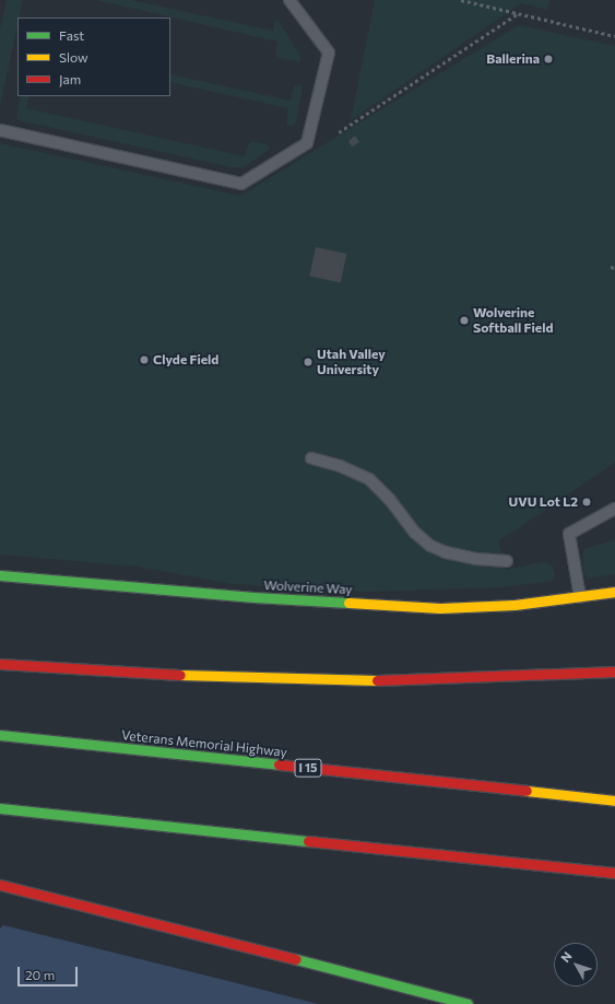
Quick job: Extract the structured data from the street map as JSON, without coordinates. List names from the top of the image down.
{
  "streets": {
    "main road": ["Wolverine Way", "Veterans Memorial Highway", "I 15"]
  },
  "places": [
    "Ballerina",
    "Wolverine Softball Field",
    "Clyde Field",
    "Utah Valley University",
    "UVU Lot L2"
  ],
  "legend": ["Fast", "Slow", "Jam"],
  "scale_bar": "20 m",
  "north": "top left"
}
